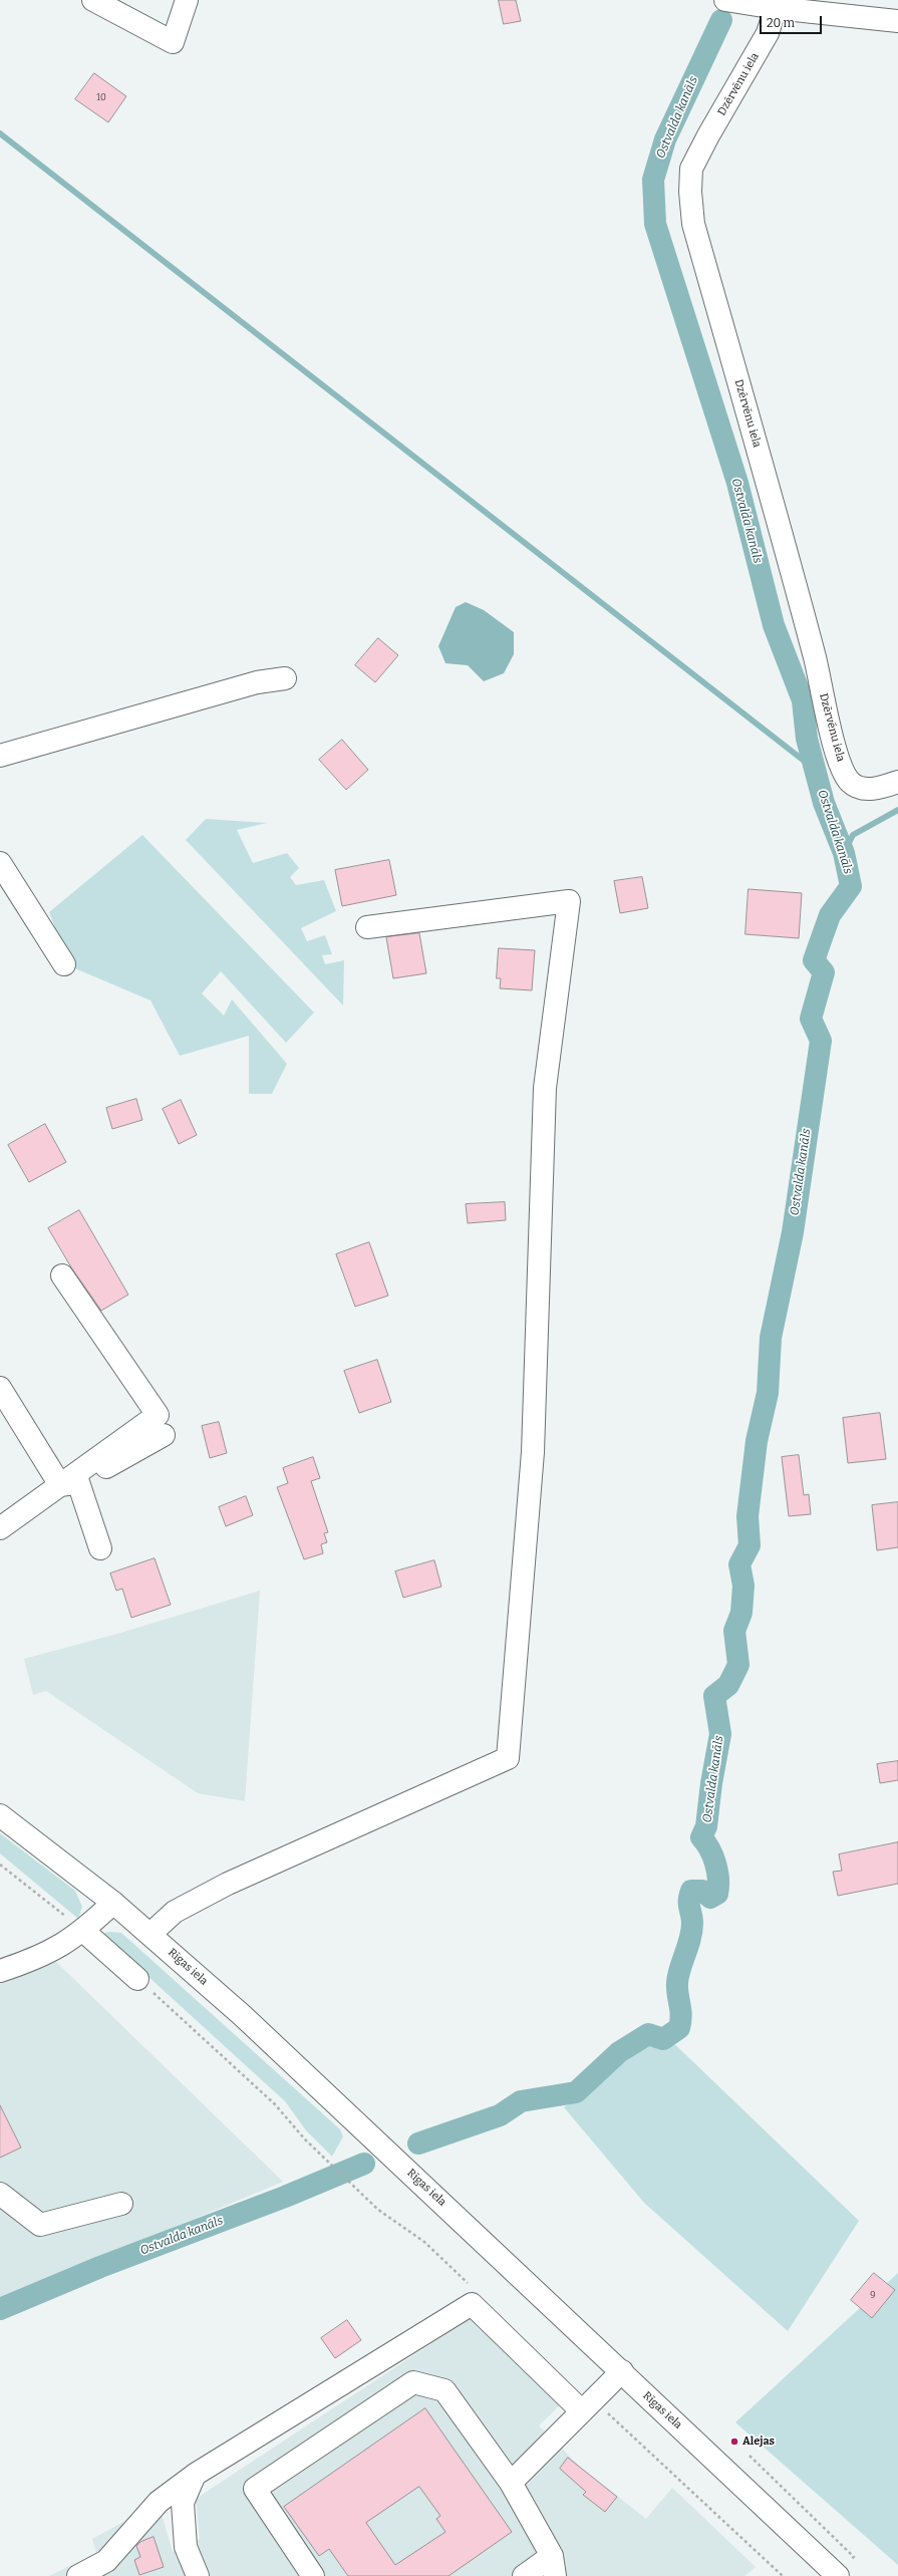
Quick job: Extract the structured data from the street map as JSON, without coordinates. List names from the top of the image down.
{
  "streets": {
    "street": ["Dzērvēnu iela", "Rīgas iela"]
  },
  "water": ["Ostvalda kanāls"],
  "places": ["Alejas"],
  "house_numbers": ["10", "9"],
  "scale_bar": "20 m"
}
